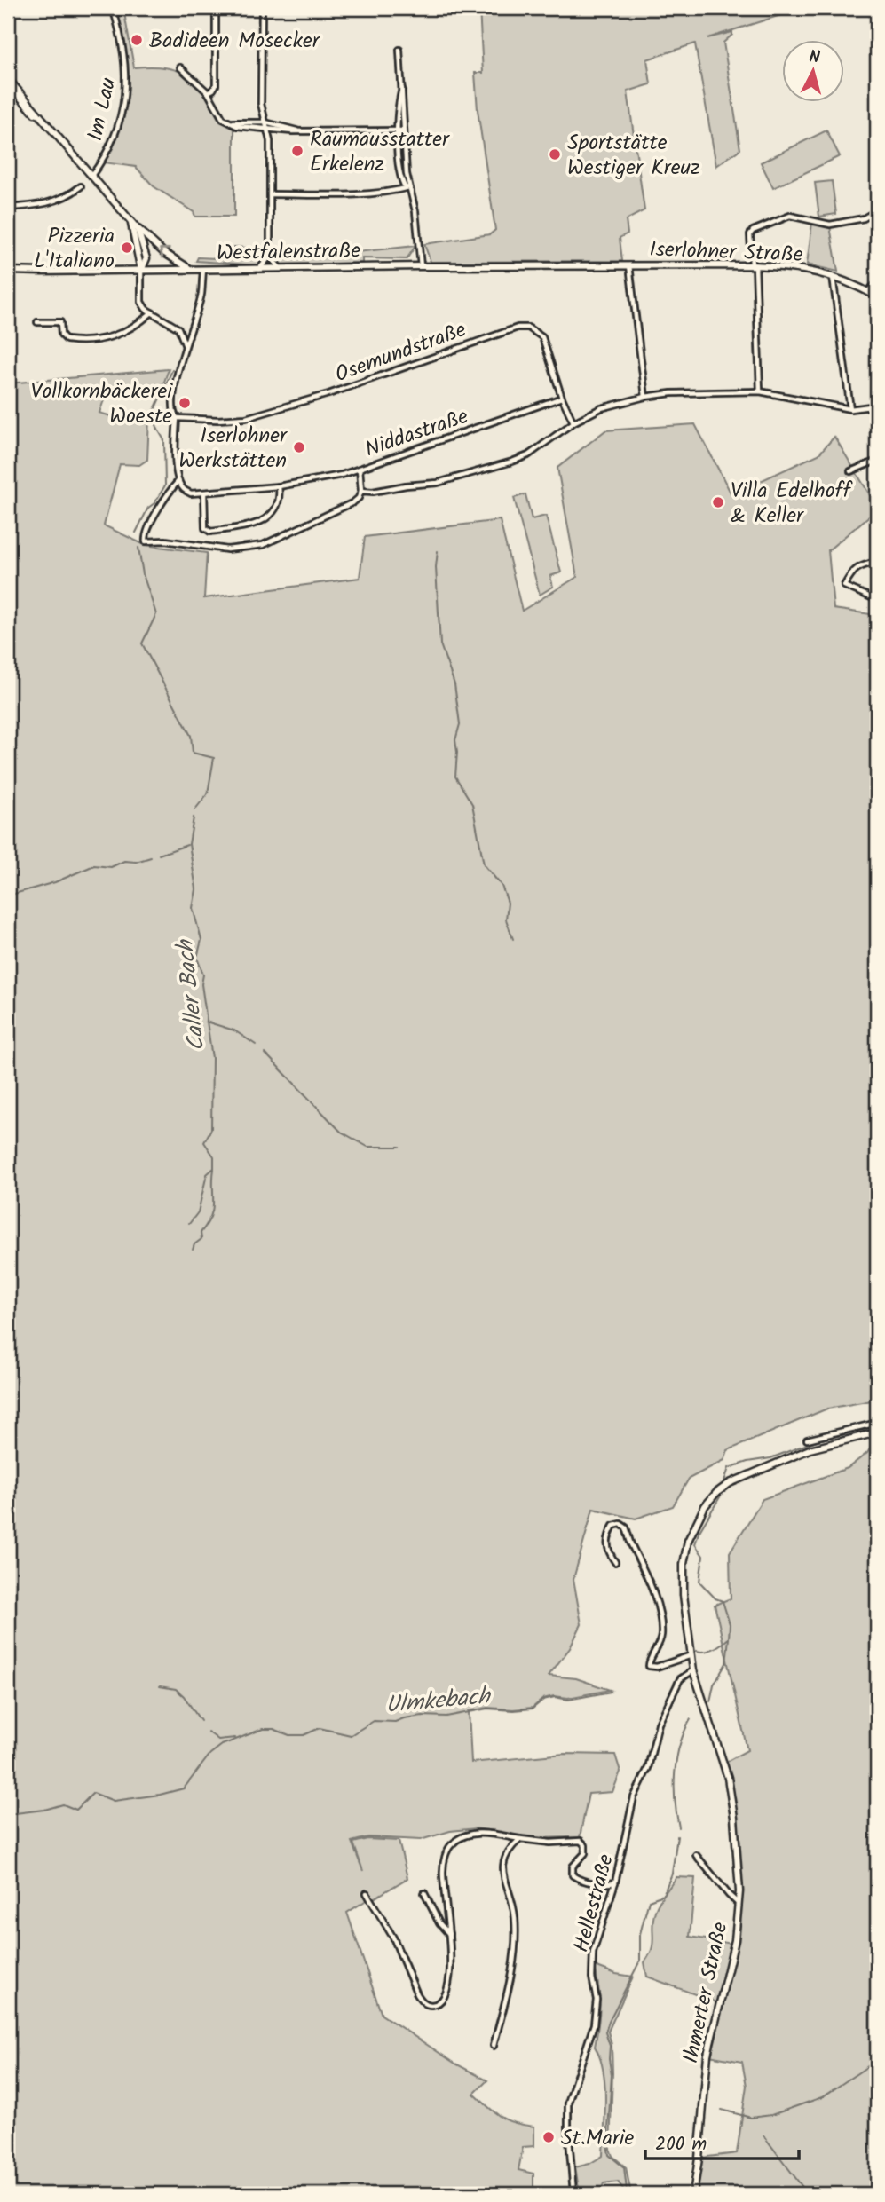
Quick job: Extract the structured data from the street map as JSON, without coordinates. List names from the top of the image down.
{
  "streets": {
    "main road": ["Westfalenstraße", "Iserlohner Straße", "Ihmerter Straße"],
    "street": [
      "Im Lau",
      "Osemundstraße",
      "Niddastraße",
      "Hellestraße"
    ]
  },
  "crossings": [
    ["Westfalenstraße", "Iserlohner Straße"],
    ["Osemundstraße", "Niddastraße"],
    ["Hellestraße", "Ihmerter Straße"]
  ],
  "water": ["Caller Bach", "Ulmkebach"],
  "places": [
    "Badideen Mosecker",
    "Raumausstatter Erkelenz",
    "Sportstätte Westiger Kreuz",
    "Pizzeria L'Italiano",
    "Vollkornbäckerei Woeste",
    "Iserlohner Werkstätten",
    "Villa Edelhoff & Keller",
    "St.Marie"
  ],
  "scale_bar": "200 m",
  "north": "top"
}
